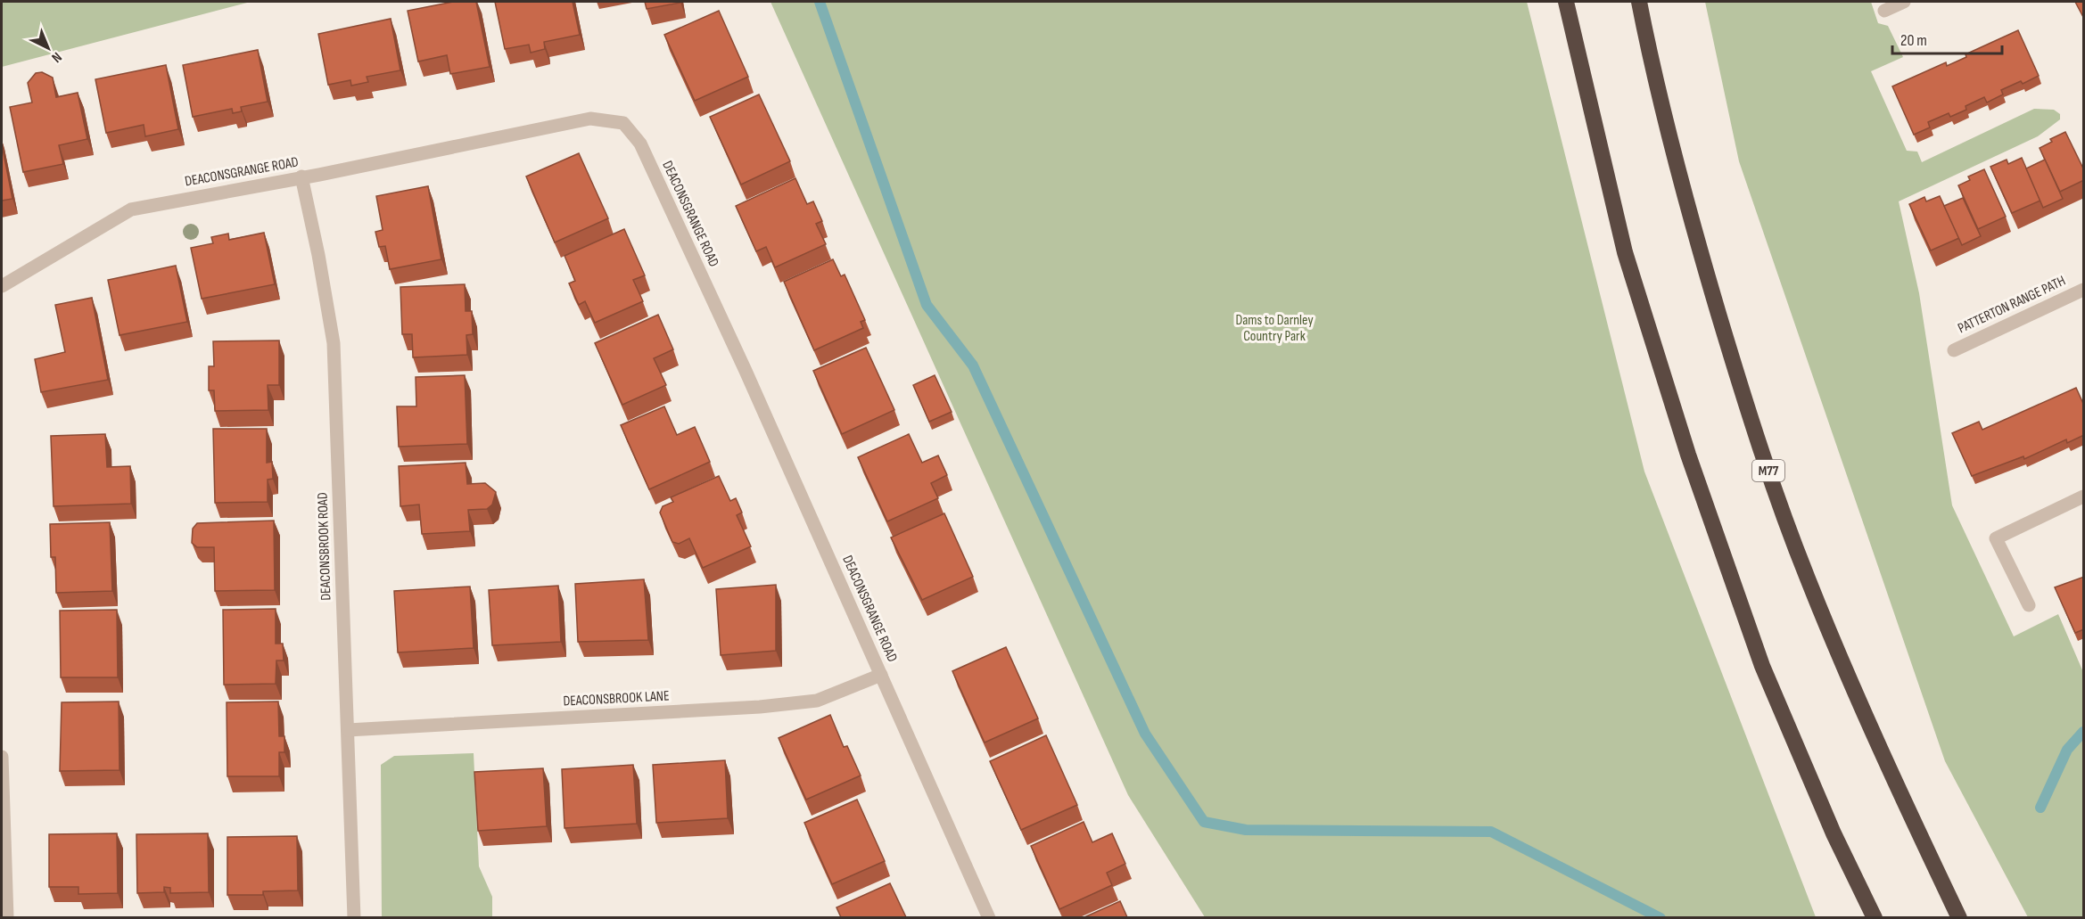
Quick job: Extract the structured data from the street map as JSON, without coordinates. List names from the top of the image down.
{
  "streets": {
    "highway": ["M77"],
    "street": [
      "DEACONSGRANGE ROAD",
      "PATTERTON RANGE PATH",
      "DEACONSBROOK ROAD",
      "DEACONSBROOK LANE"
    ]
  },
  "crossings": [
    ["DEACONSGRANGE ROAD", "DEACONSBROOK ROAD"],
    ["DEACONSGRANGE ROAD", "DEACONSBROOK LANE"],
    ["DEACONSBROOK ROAD", "DEACONSBROOK LANE"]
  ],
  "parks": ["Dams to Darnley Country Park"],
  "scale_bar": "20 m",
  "north": "bottom right"
}
